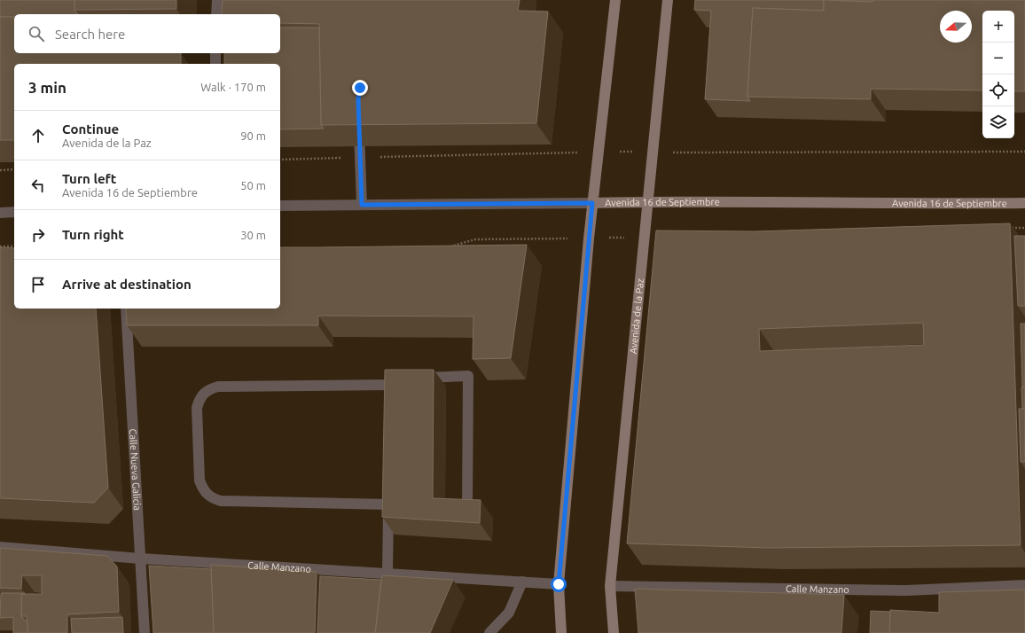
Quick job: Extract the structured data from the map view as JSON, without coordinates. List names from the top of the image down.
{
  "streets": {
    "street": [
      "Avenida 16 de Septiembre",
      "Avenida de la Paz",
      "Calle Nueva Galicia",
      "Calle Manzano"
    ]
  },
  "crossings": [
    ["Avenida 16 de Septiembre", "Avenida de la Paz"],
    ["Avenida de la Paz", "Calle Manzano"],
    ["Calle Nueva Galicia", "Calle Manzano"]
  ],
  "north": "left",
  "page": {
    "map_buttons": ["+", "−"],
    "search": "Search here",
    "heading": ["3 min", "Walk · 170 m"],
    "list": [
      ["Continue", "Avenida de la Paz", "90 m"],
      ["Turn left", "Avenida 16 de Septiembre", "50 m"],
      ["Turn right", "30 m"],
      "Arrive at destination"
    ]
  }
}
